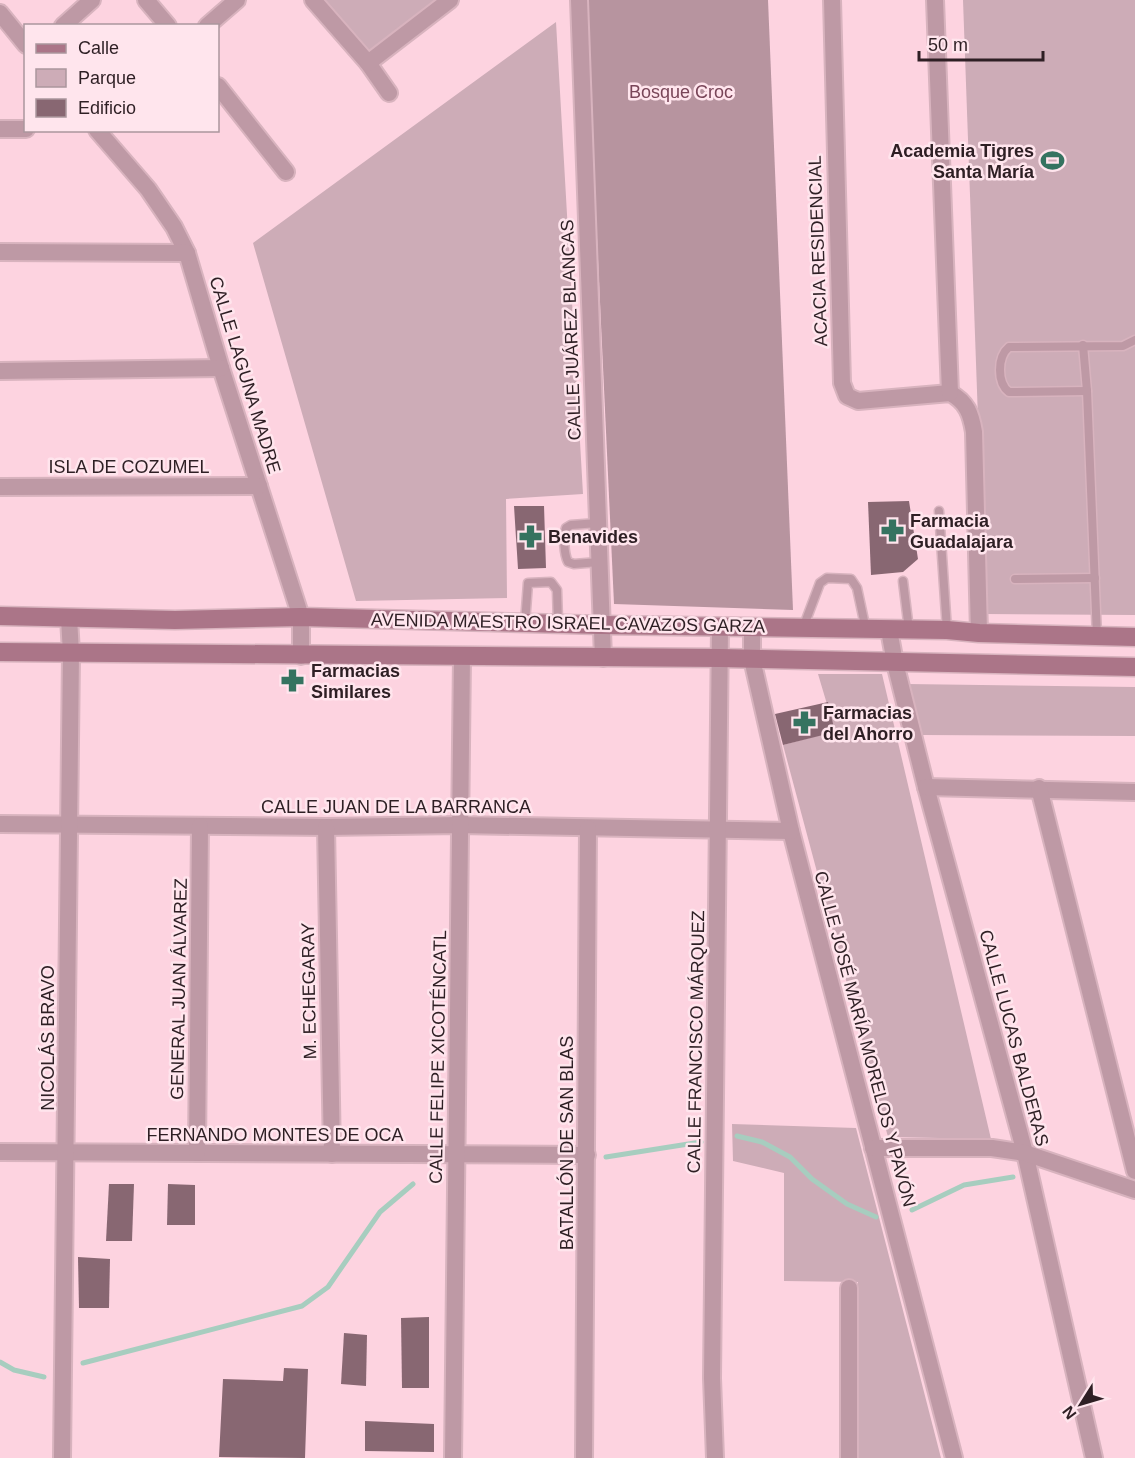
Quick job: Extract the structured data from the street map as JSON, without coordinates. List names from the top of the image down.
{
  "streets": {
    "main road": ["AVENIDA MAESTRO ISRAEL CAVAZOS GARZA"],
    "street": [
      "ACACIA RESIDENCIAL",
      "CALLE JUÁREZ BLANCAS",
      "CALLE LAGUNA MADRE",
      "ISLA DE COZUMEL",
      "CALLE JUAN DE LA BARRANCA",
      "GENERAL JUAN ÁLVAREZ",
      "M. ECHEGARAY",
      "NICOLÁS BRAVO",
      "CALLE LUCAS BALDERAS",
      "CALLE JOSÉ MARÍA MORELOS Y PAVÓN",
      "CALLE FRANCISCO MÁRQUEZ",
      "CALLE FELIPE XICOTÉNCATL",
      "FERNANDO MONTES DE OCA",
      "BATALLÓN DE SAN BLAS"
    ]
  },
  "crossings": [
    ["CALLE JUÁREZ BLANCAS", "AVENIDA MAESTRO ISRAEL CAVAZOS GARZA"],
    ["CALLE LAGUNA MADRE", "ISLA DE COZUMEL"],
    ["CALLE LAGUNA MADRE", "AVENIDA MAESTRO ISRAEL CAVAZOS GARZA"],
    ["AVENIDA MAESTRO ISRAEL CAVAZOS GARZA", "NICOLÁS BRAVO"],
    ["AVENIDA MAESTRO ISRAEL CAVAZOS GARZA", "CALLE LUCAS BALDERAS"],
    ["AVENIDA MAESTRO ISRAEL CAVAZOS GARZA", "CALLE JOSÉ MARÍA MORELOS Y PAVÓN"],
    ["AVENIDA MAESTRO ISRAEL CAVAZOS GARZA", "CALLE FRANCISCO MÁRQUEZ"],
    ["AVENIDA MAESTRO ISRAEL CAVAZOS GARZA", "CALLE FELIPE XICOTÉNCATL"],
    ["CALLE JUAN DE LA BARRANCA", "GENERAL JUAN ÁLVAREZ"],
    ["CALLE JUAN DE LA BARRANCA", "M. ECHEGARAY"],
    ["CALLE JUAN DE LA BARRANCA", "NICOLÁS BRAVO"],
    ["CALLE JUAN DE LA BARRANCA", "CALLE JOSÉ MARÍA MORELOS Y PAVÓN"],
    ["CALLE JUAN DE LA BARRANCA", "CALLE FRANCISCO MÁRQUEZ"],
    ["CALLE JUAN DE LA BARRANCA", "CALLE FELIPE XICOTÉNCATL"],
    ["CALLE JUAN DE LA BARRANCA", "BATALLÓN DE SAN BLAS"],
    ["GENERAL JUAN ÁLVAREZ", "FERNANDO MONTES DE OCA"],
    ["M. ECHEGARAY", "FERNANDO MONTES DE OCA"],
    ["NICOLÁS BRAVO", "FERNANDO MONTES DE OCA"],
    ["CALLE FELIPE XICOTÉNCATL", "FERNANDO MONTES DE OCA"],
    ["FERNANDO MONTES DE OCA", "BATALLÓN DE SAN BLAS"]
  ],
  "parks": ["Bosque Croc"],
  "places": {
    "sports": ["Academia Tigres Santa María"],
    "pharmacy": [
      "Farmacia Guadalajara",
      "Benavides",
      "Farmacias Similares",
      "Farmacias del Ahorro"
    ]
  },
  "legend": ["Calle", "Parque", "Edificio"],
  "scale_bar": "50 m",
  "north": "bottom left"
}
